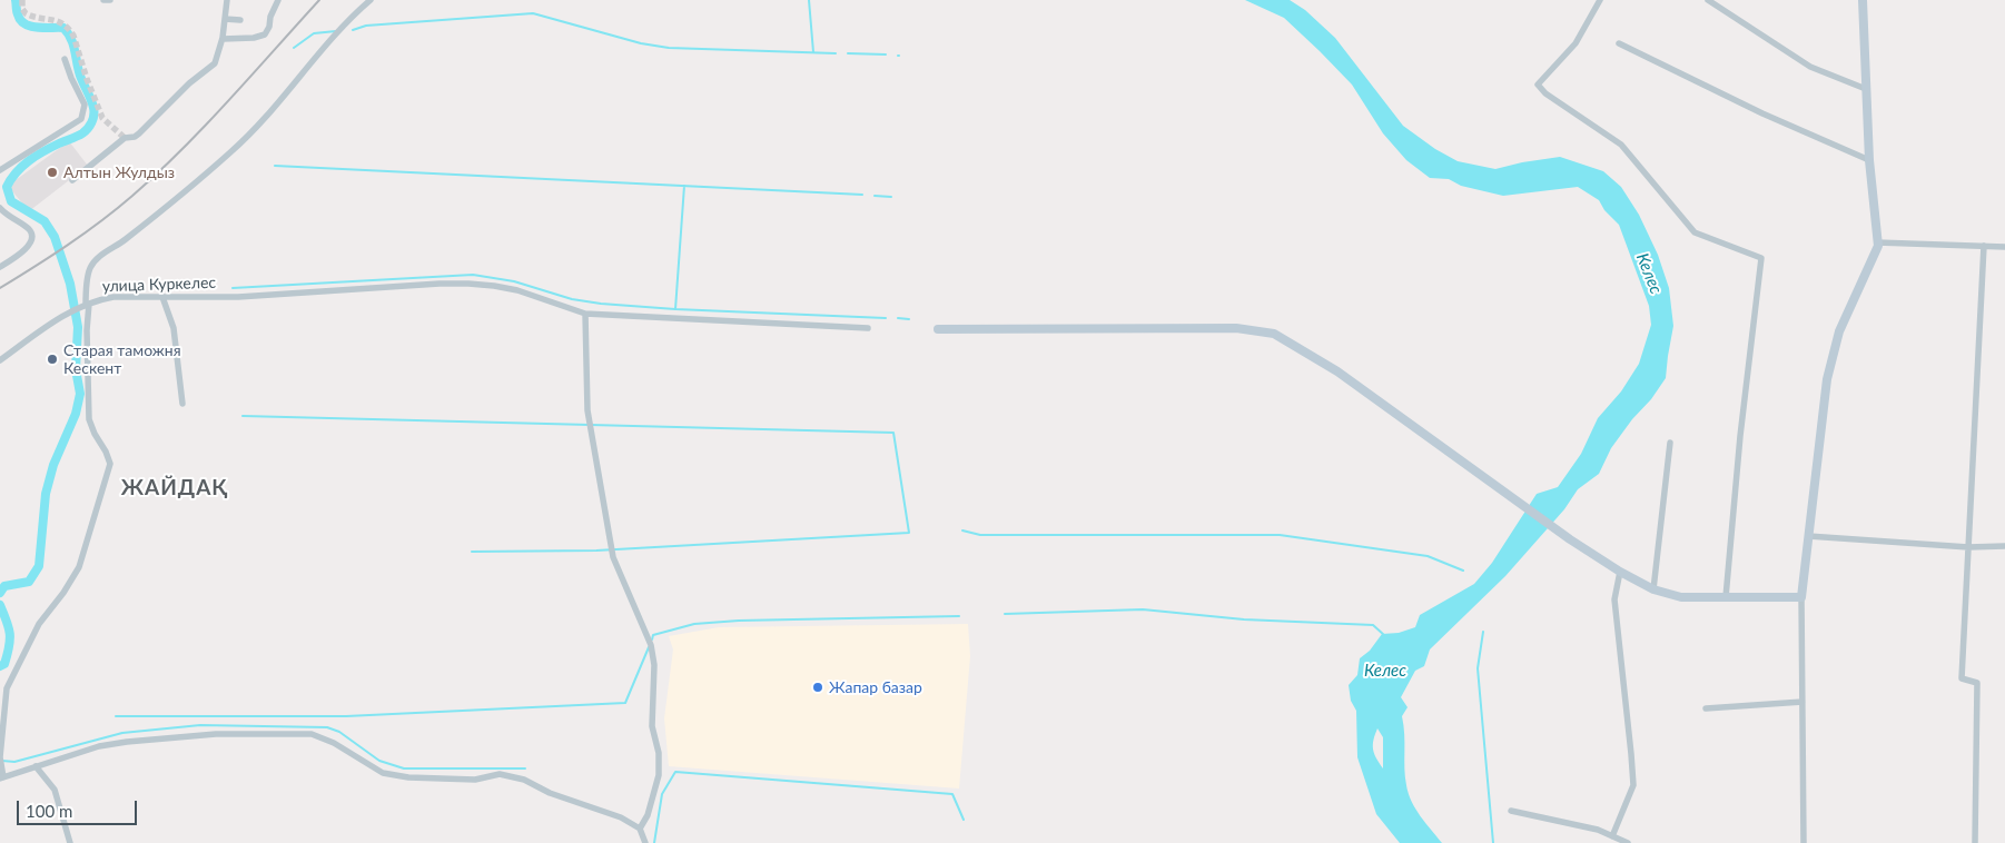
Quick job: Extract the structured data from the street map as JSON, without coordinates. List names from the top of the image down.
{
  "streets": {
    "street": ["улица Куркелес"]
  },
  "districts": ["ЖАЙДАҚ"],
  "water": ["Келес"],
  "places": ["Алтын Жулдыз", "Старая таможня Кескент", "Жапар базар"],
  "scale_bar": "100 m"
}
